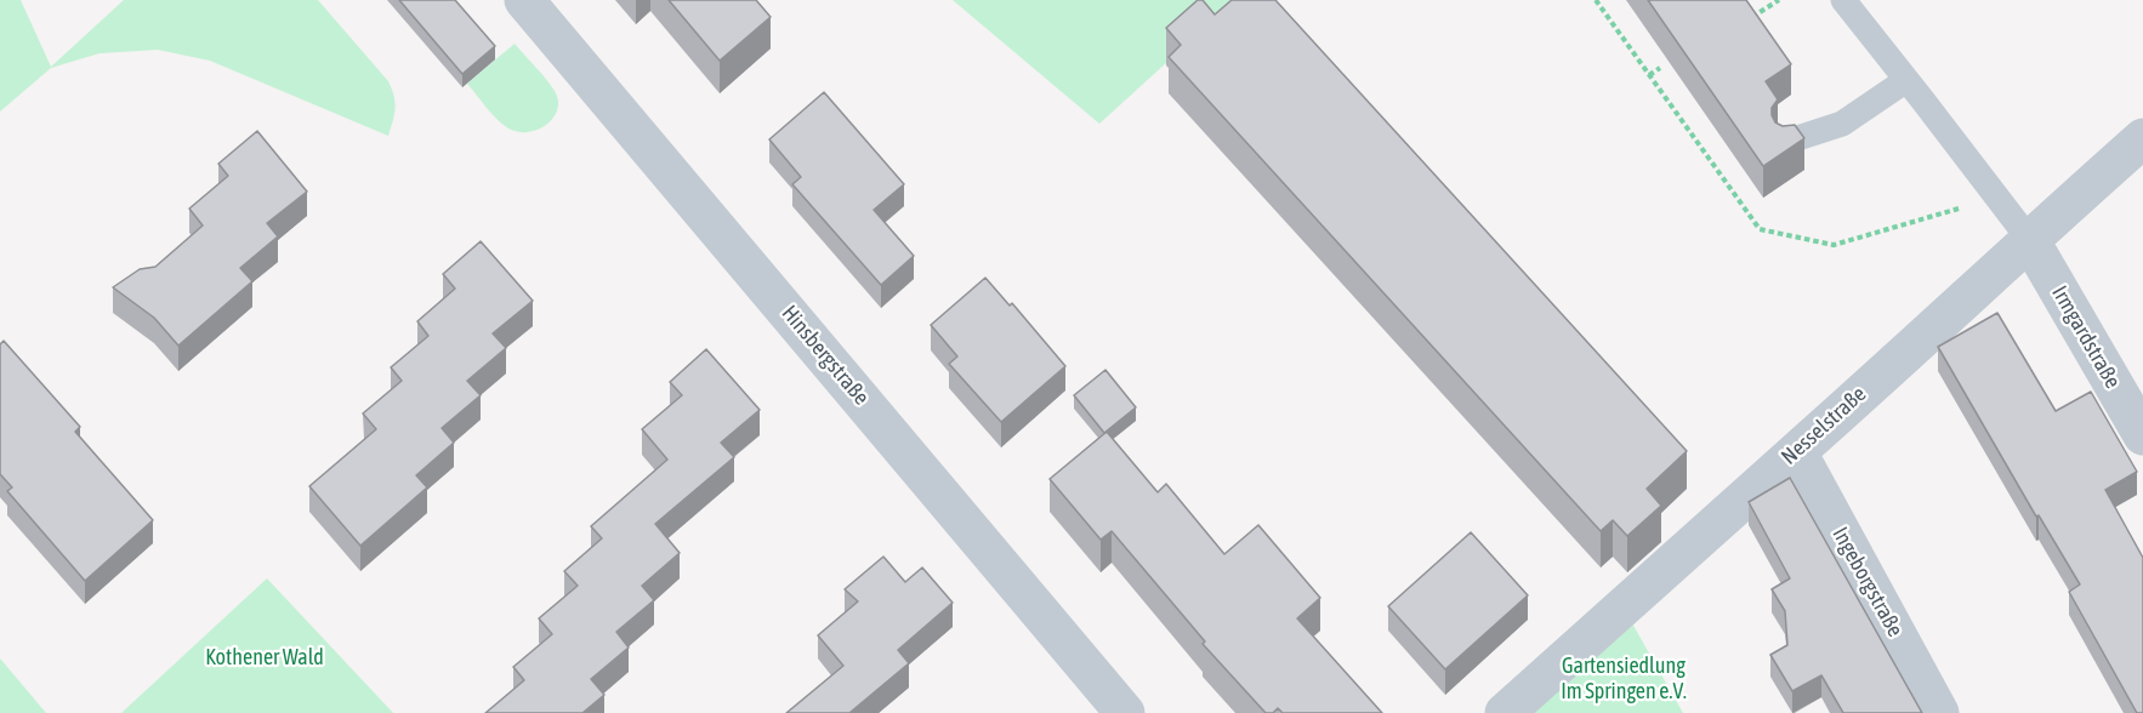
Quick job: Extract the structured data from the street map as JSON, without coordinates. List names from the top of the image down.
{
  "streets": {
    "street": [
      "Irmgardstraße",
      "Hinsbergstraße",
      "Nesselstraße",
      "Ingeborgstraße"
    ]
  },
  "crossings": [
    ["Irmgardstraße", "Nesselstraße"],
    ["Nesselstraße", "Ingeborgstraße"]
  ],
  "parks": ["Kothener Wald", "Gartensiedlung Im Springen e.V."]
}
